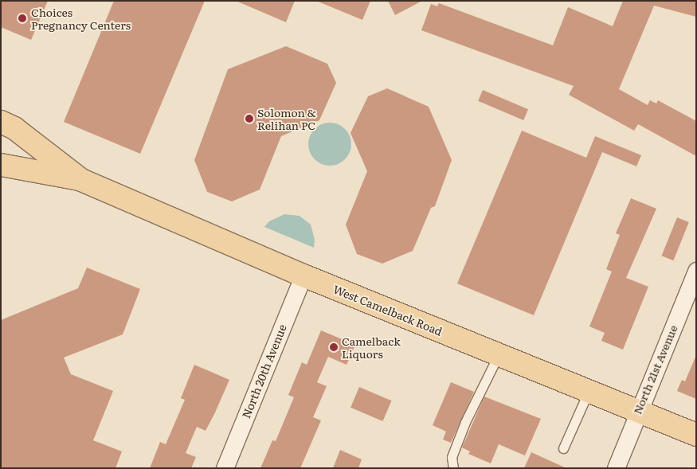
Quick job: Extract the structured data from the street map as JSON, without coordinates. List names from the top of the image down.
{
  "streets": {
    "main road": ["West Camelback Road"],
    "street": ["North 21st Avenue", "North 20th Avenue"]
  },
  "crossings": [
    ["West Camelback Road", "North 21st Avenue"],
    ["West Camelback Road", "North 20th Avenue"]
  ],
  "places": ["Choices Pregnancy Centers", "Solomon & Relihan PC", "Camelback Liquors"]
}
